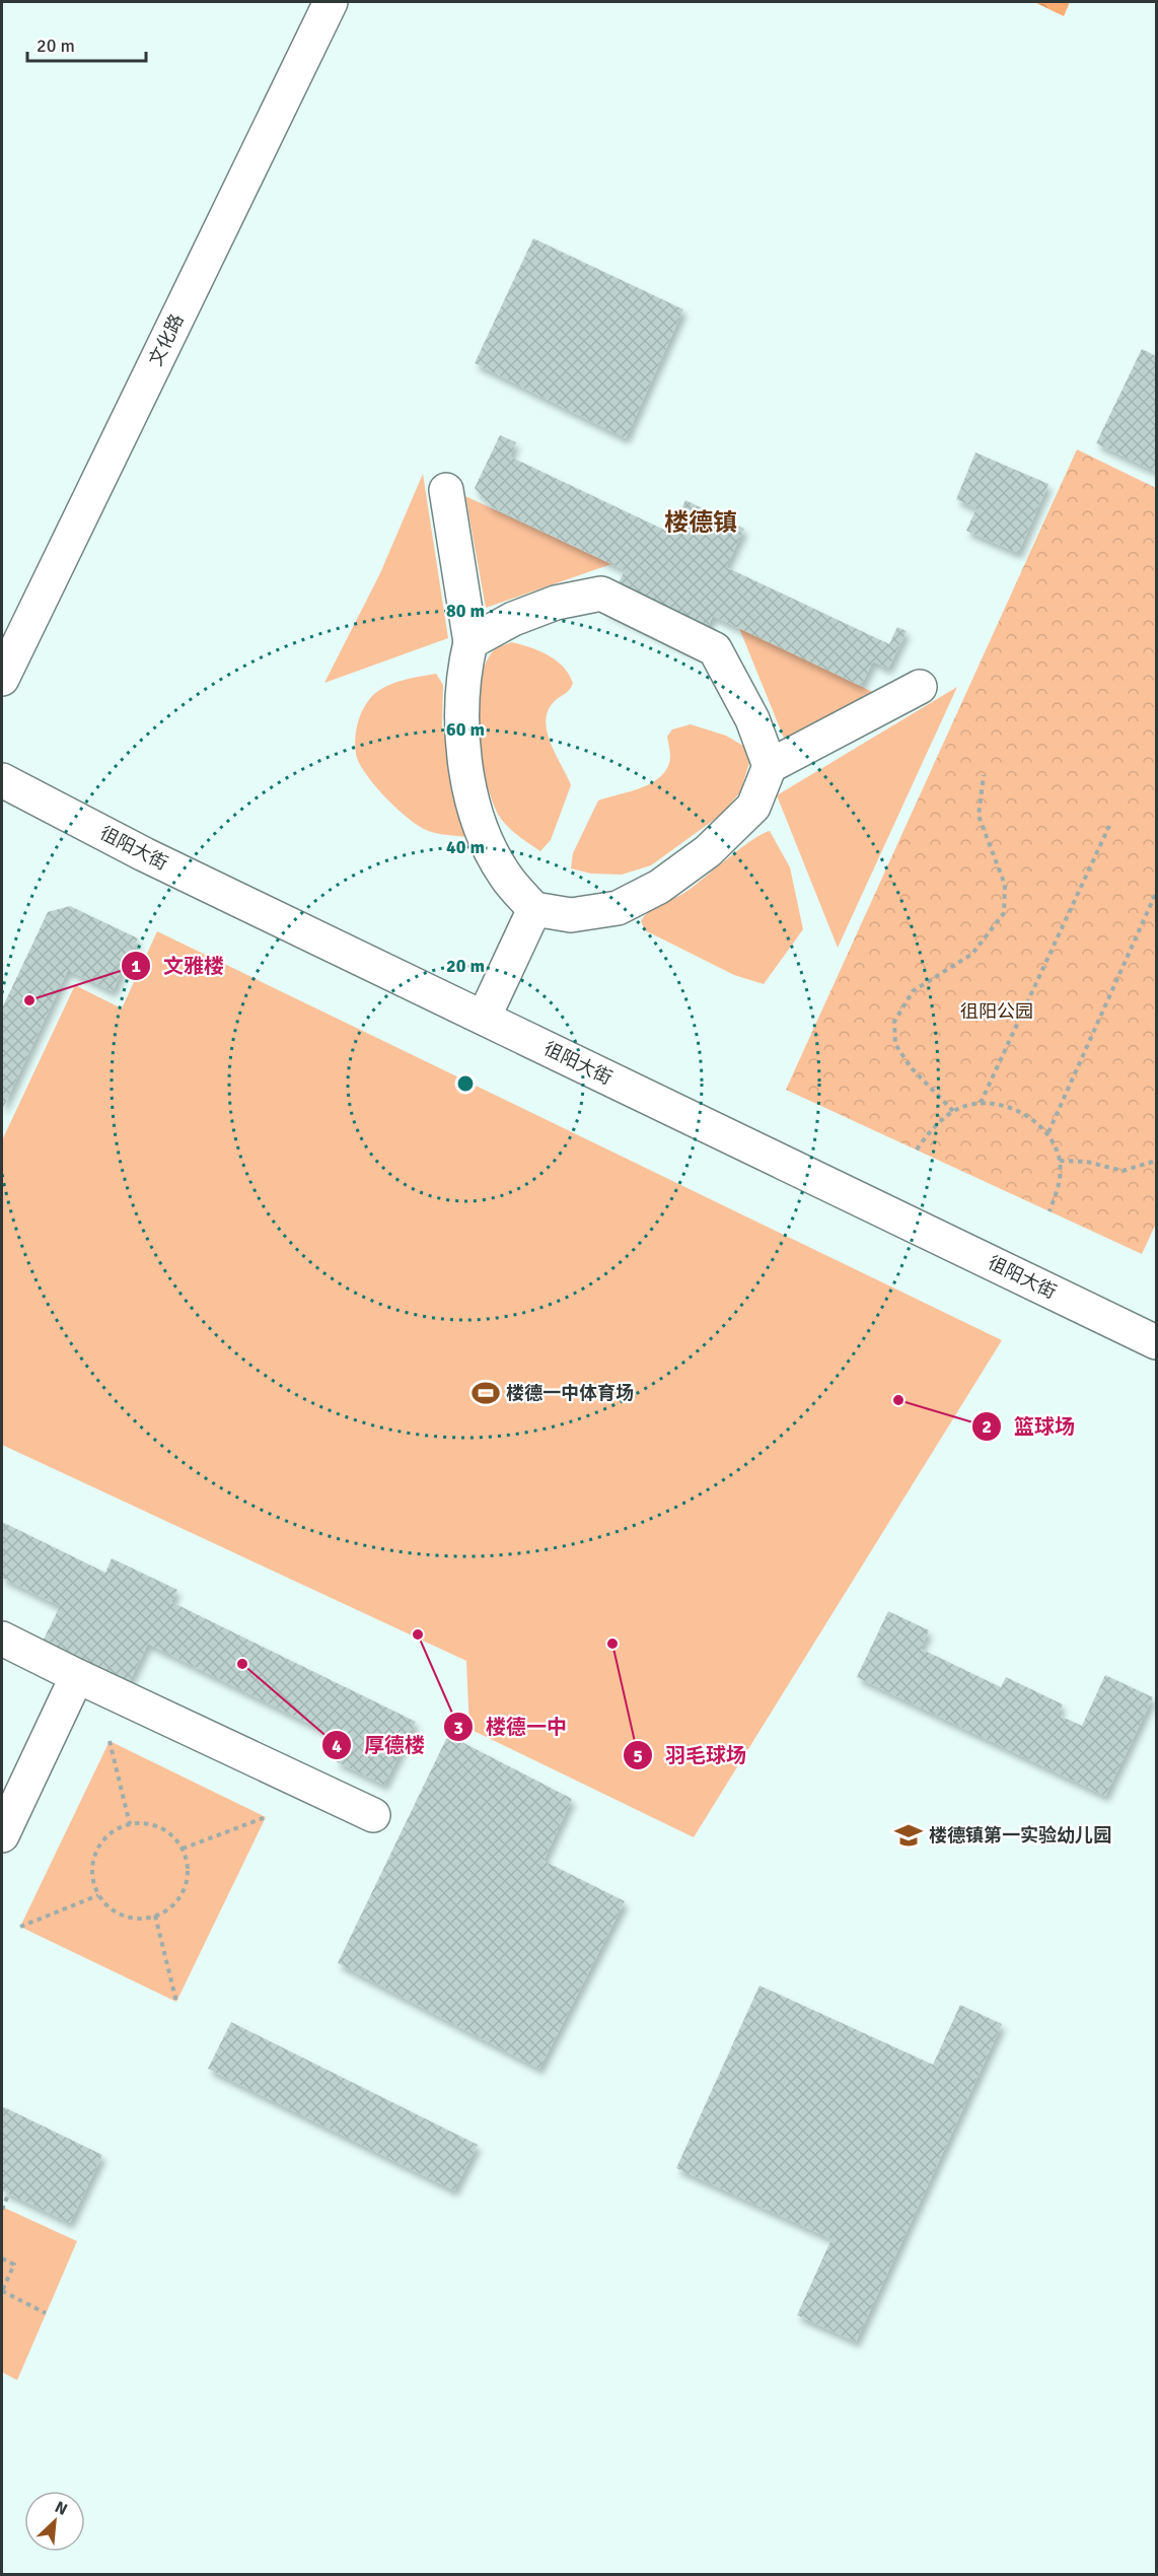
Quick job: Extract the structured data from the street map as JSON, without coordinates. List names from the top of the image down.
{
  "streets": {
    "street": ["文化路", "徂阳大街"]
  },
  "districts": ["楼德镇"],
  "parks": ["徂阳公园"],
  "places": {
    "other": [
      "文雅楼",
      "篮球场",
      "楼德一中",
      "羽毛球场",
      "厚德楼"
    ],
    "sports": ["楼德一中体育场"],
    "school or university": ["楼德镇第一实验幼儿园"]
  },
  "scale_bar": "20 m",
  "north": "top right",
  "rings": [
    "80 m",
    "60 m",
    "40 m",
    "20 m"
  ]
}
